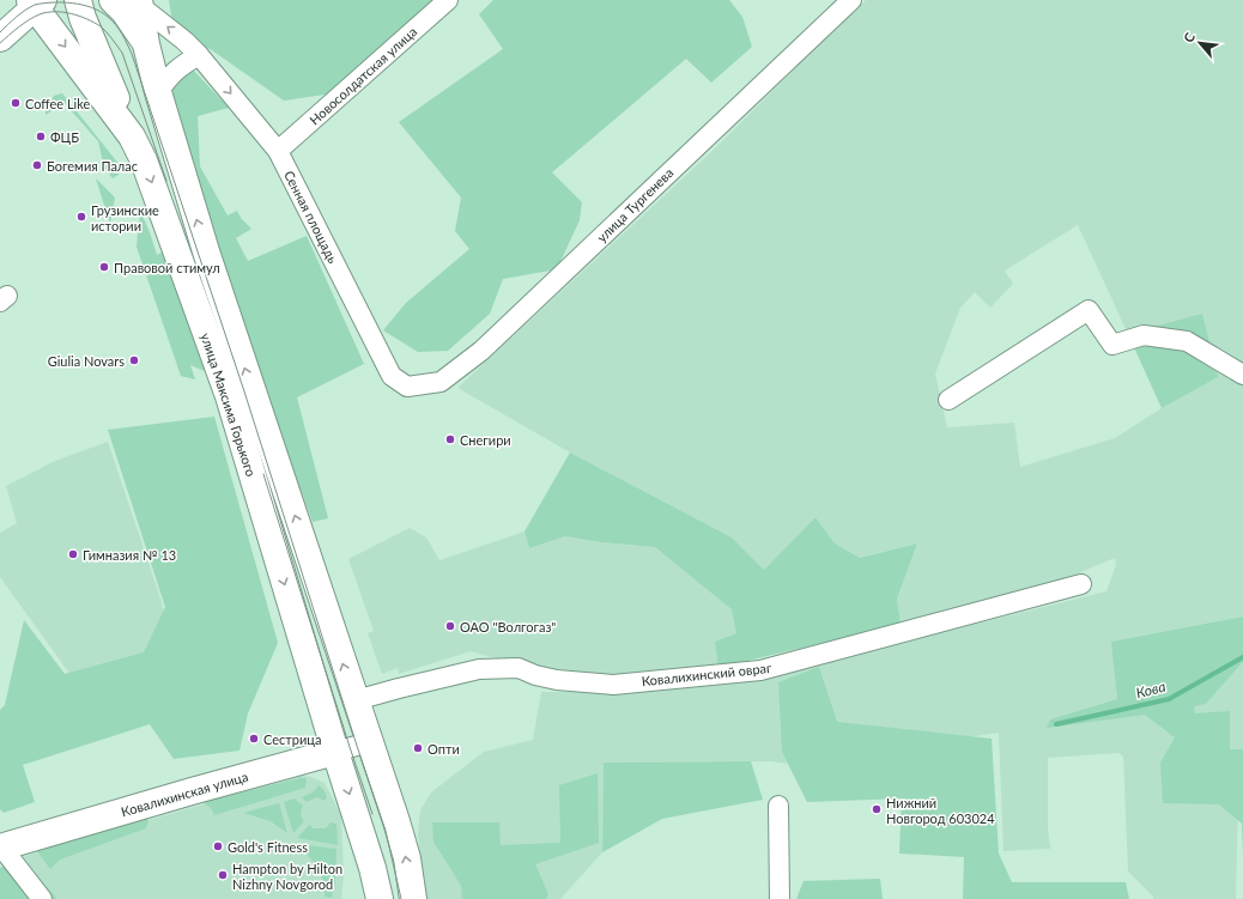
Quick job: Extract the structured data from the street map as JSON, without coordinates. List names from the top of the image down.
{
  "streets": {
    "main road": ["улица Максима Горького", "Ковалихинская улица"],
    "street": [
      "Новосолдатская улица",
      "улица Тургенева",
      "Сенная площадь",
      "Ковалихинский овраг"
    ]
  },
  "crossings": [
    ["Новосолдатская улица", "Сенная площадь"],
    ["улица Тургенева", "Сенная площадь"],
    ["Сенная площадь", "улица Максима Горького"],
    ["улица Максима Горького", "Ковалихинский овраг"],
    ["улица Максима Горького", "Ковалихинская улица"]
  ],
  "water": ["Кова"],
  "places": [
    "Coffee Like",
    "ФЦБ",
    "Богемия Палас",
    "Грузинские истории",
    "Правовой стимул",
    "Giulia Novars",
    "Снегири",
    "Гимназия № 13",
    "ОАО \"Волгогаз\"",
    "Сестрица",
    "Опти",
    "Нижний Новгород 603024",
    "Gold's Fitness",
    "Hampton by Hilton Nizhny Novgorod"
  ],
  "north": "top left"
}
